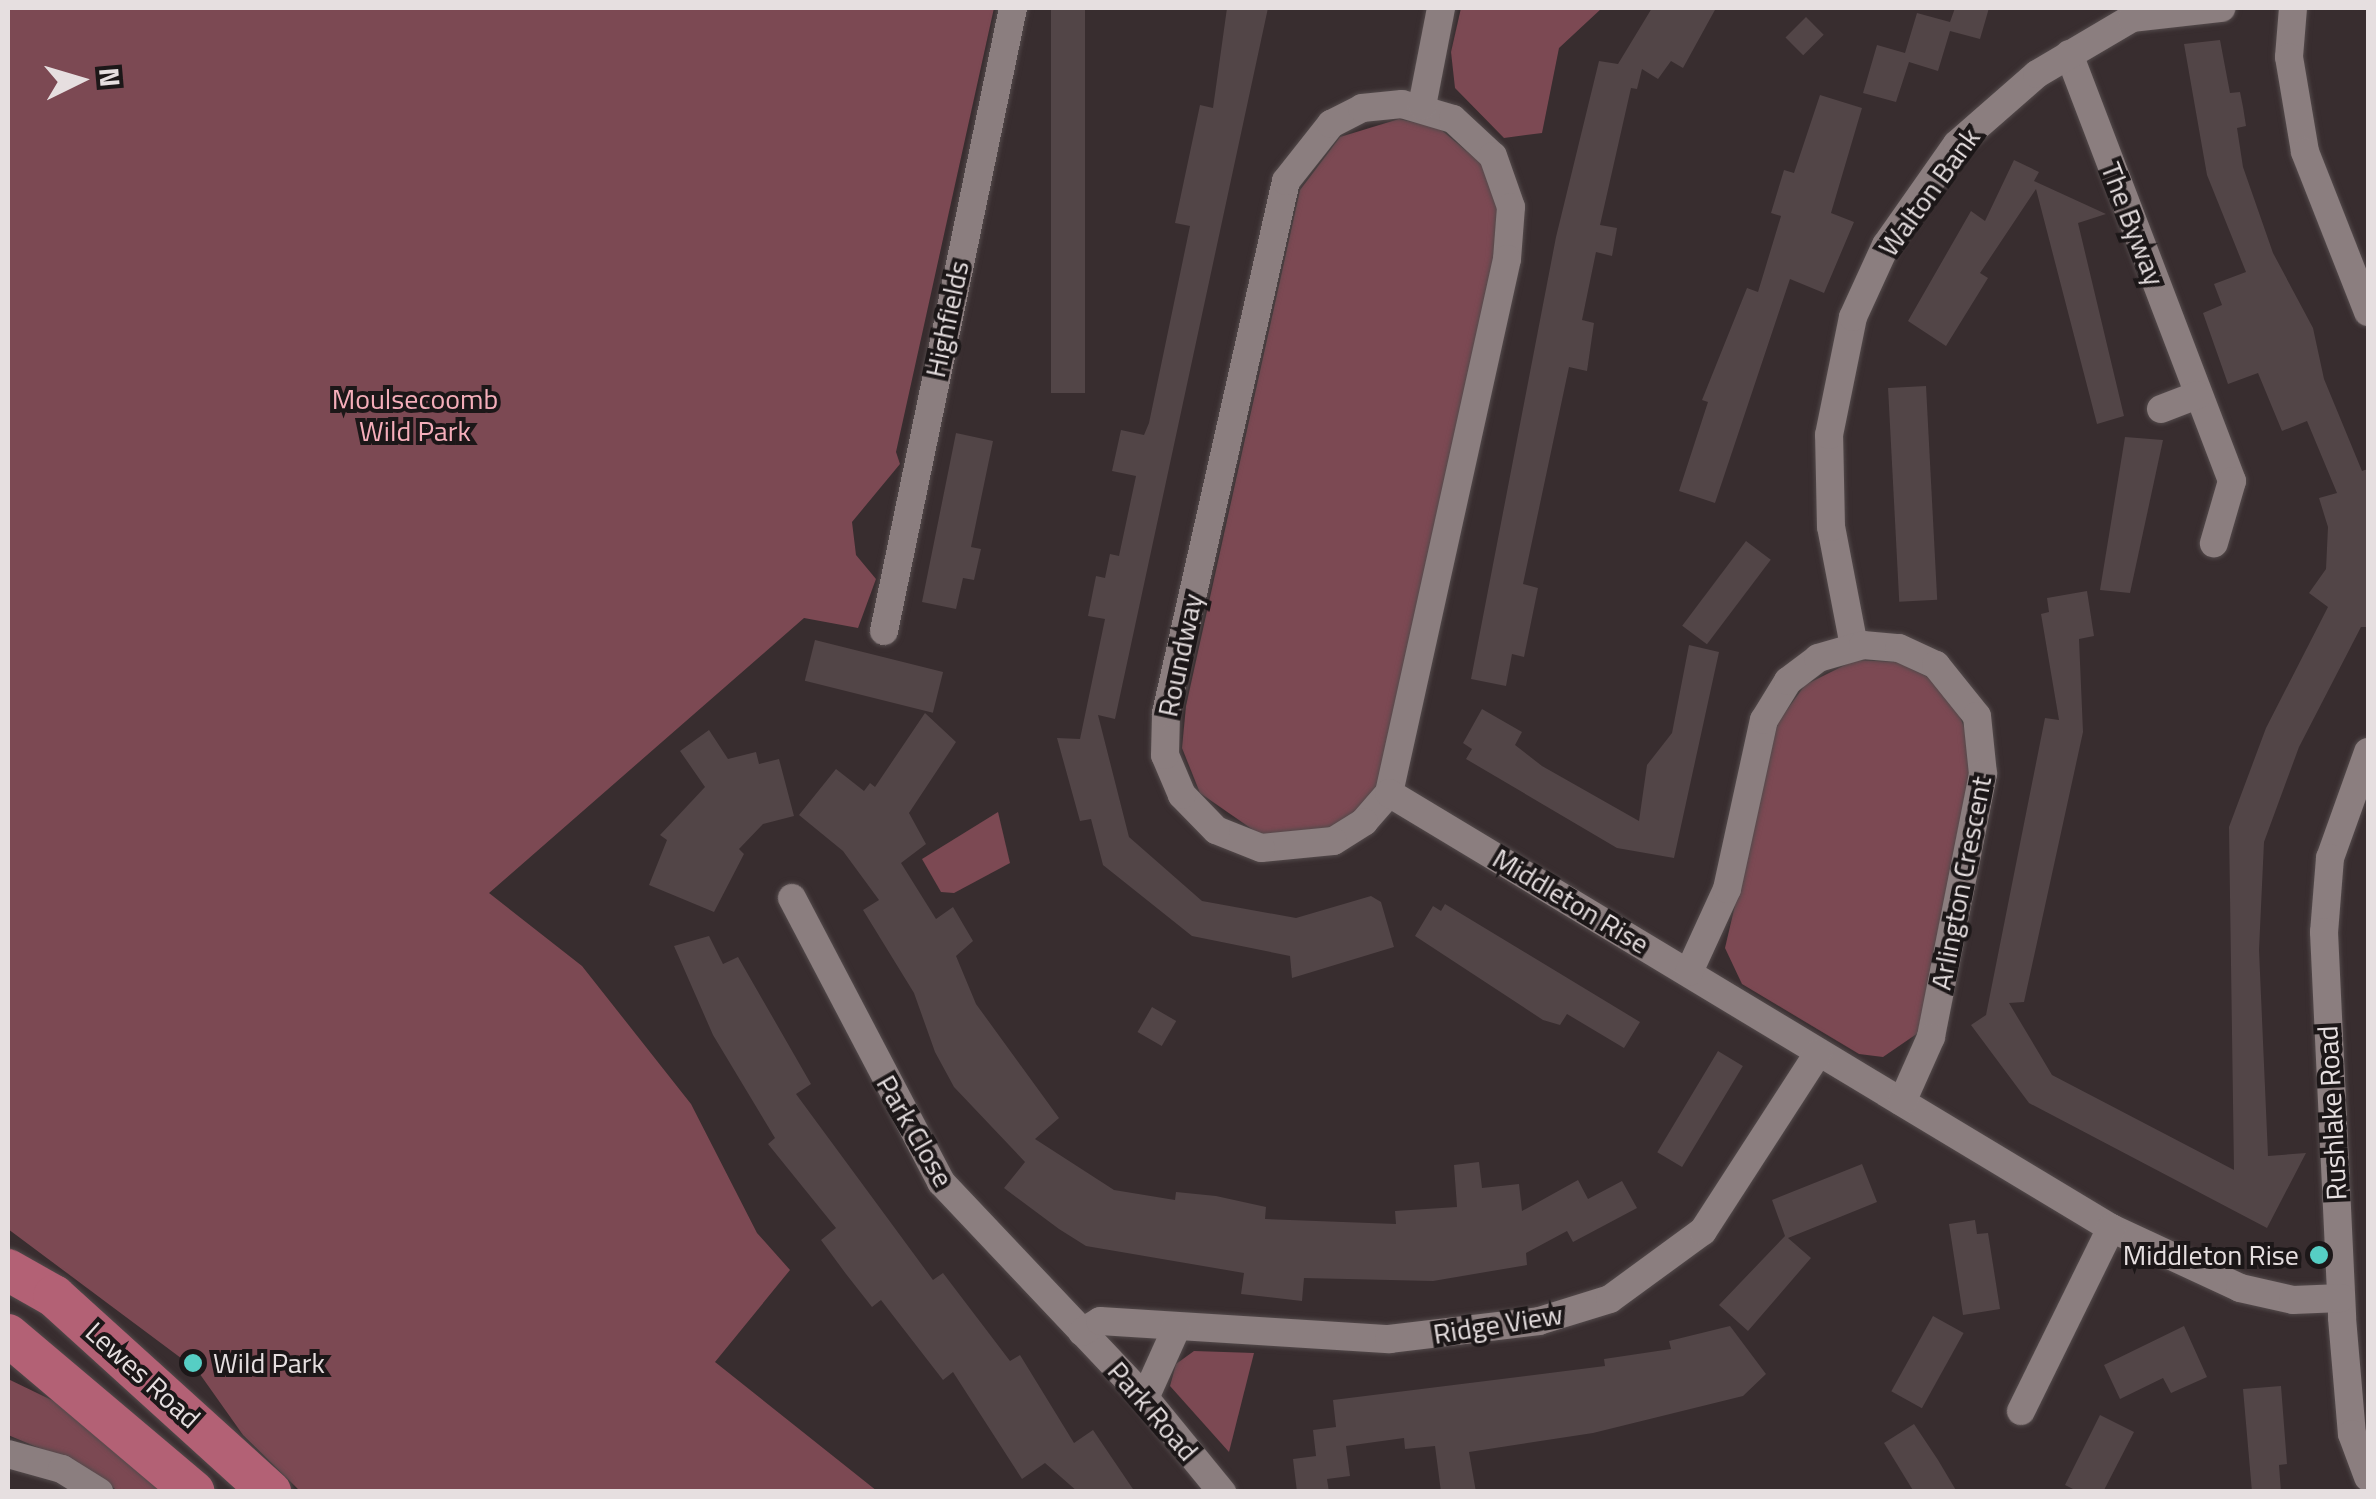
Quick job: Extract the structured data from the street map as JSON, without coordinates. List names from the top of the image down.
{
  "streets": {
    "main road": ["Lewes Road"],
    "street": [
      "Walton Bank",
      "The Byway",
      "Highfields",
      "Roundway",
      "Arlington Crescent",
      "Middleton Rise",
      "Rushlake Road",
      "Park Close",
      "Ridge View",
      "Park Road"
    ]
  },
  "crossings": [
    ["Walton Bank", "The Byway"],
    ["Walton Bank", "Arlington Crescent"],
    ["Roundway", "Middleton Rise"],
    ["Arlington Crescent", "Middleton Rise"],
    ["Middleton Rise", "Rushlake Road"],
    ["Middleton Rise", "Ridge View"],
    ["Park Close", "Ridge View"],
    ["Park Close", "Park Road"],
    ["Ridge View", "Park Road"]
  ],
  "parks": ["Moulsecoomb Wild Park"],
  "places": ["Middleton Rise", "Wild Park"],
  "north": "right"
}
